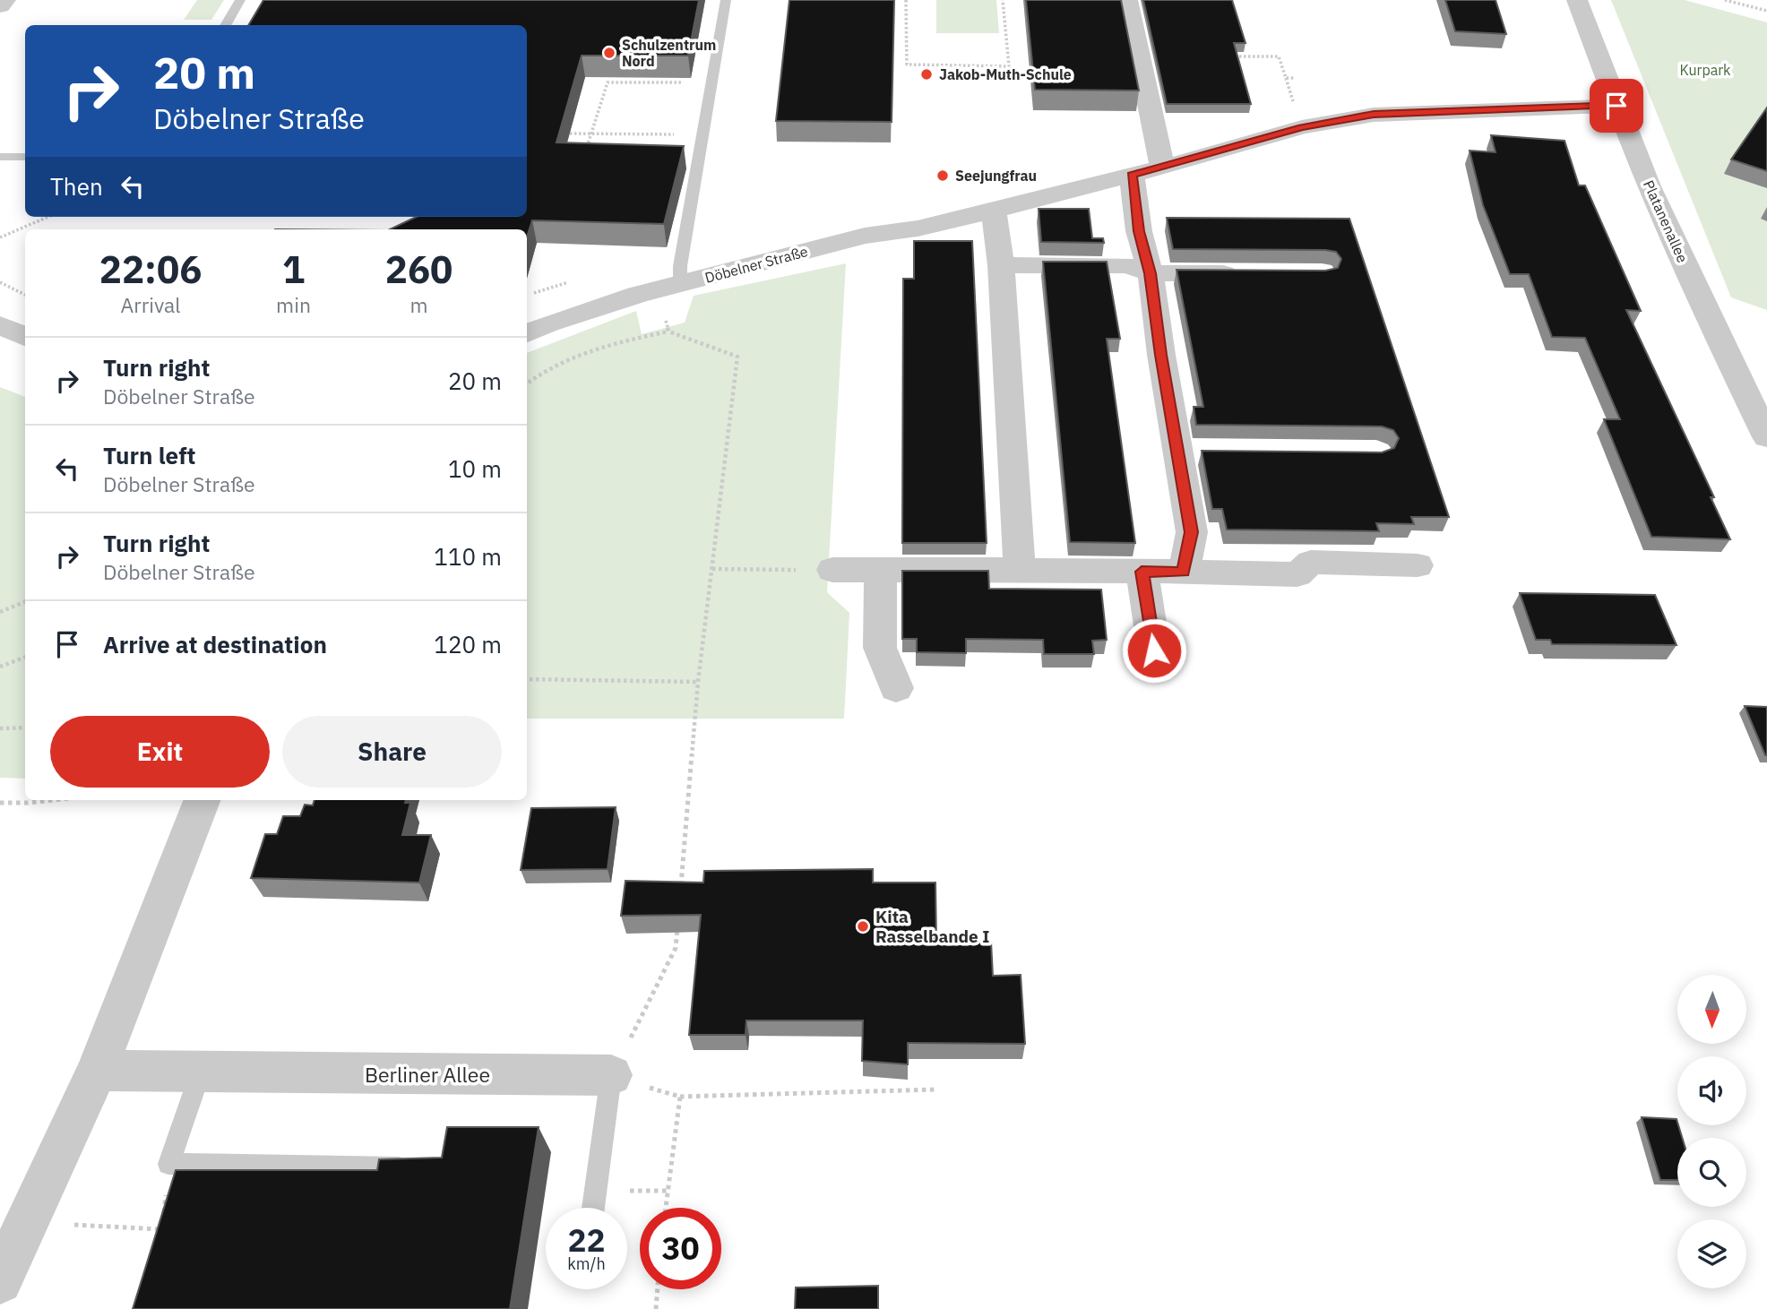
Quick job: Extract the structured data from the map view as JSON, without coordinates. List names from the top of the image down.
{
  "streets": {
    "street": ["Platanenallee", "Döbelner Straße", "Berliner Allee"]
  },
  "crossings": [
    ["Platanenallee", "Döbelner Straße"]
  ],
  "parks": ["Kurpark"],
  "places": [
    "Schulzentrum Nord",
    "Jakob-Muth-Schule",
    "Seejungfrau",
    "Kita Rasselbande I"
  ],
  "north": "bottom",
  "page": {
    "turn": ["20 m", "Döbelner Straße"],
    "then": "Then",
    "eta": [
      "22:06",
      "Arrival",
      "1",
      "min",
      "260",
      "m"
    ],
    "list": [
      {
        "name": "Turn right",
        "note": "Döbelner Straße",
        "value": "20 m"
      },
      {
        "name": "Turn left",
        "note": "Döbelner Straße",
        "value": "10 m"
      },
      {
        "name": "Turn right",
        "note": "Döbelner Straße",
        "value": "110 m"
      },
      {
        "name": "Arrive at destination",
        "value": "120 m"
      }
    ],
    "buttons": ["Exit", "Share"],
    "speed": "22 km/h",
    "limit": "30"
  }
}
